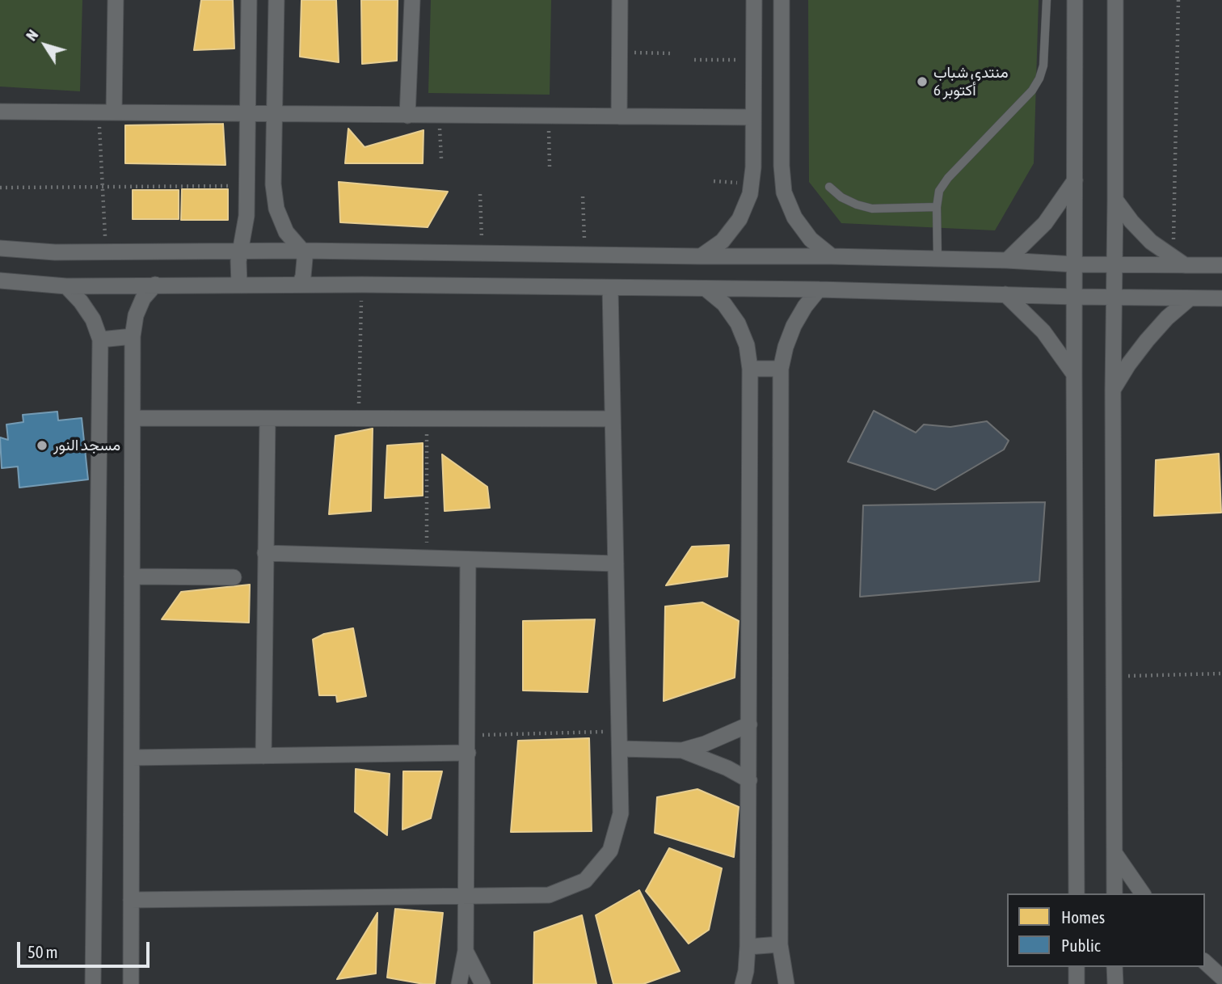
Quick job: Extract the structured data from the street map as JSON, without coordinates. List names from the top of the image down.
{
  "places": ["منتدى شباب 6 أكتوبر", "مسجد النور"],
  "legend": ["Homes", "Public"],
  "scale_bar": "50 m",
  "north": "top left"
}
